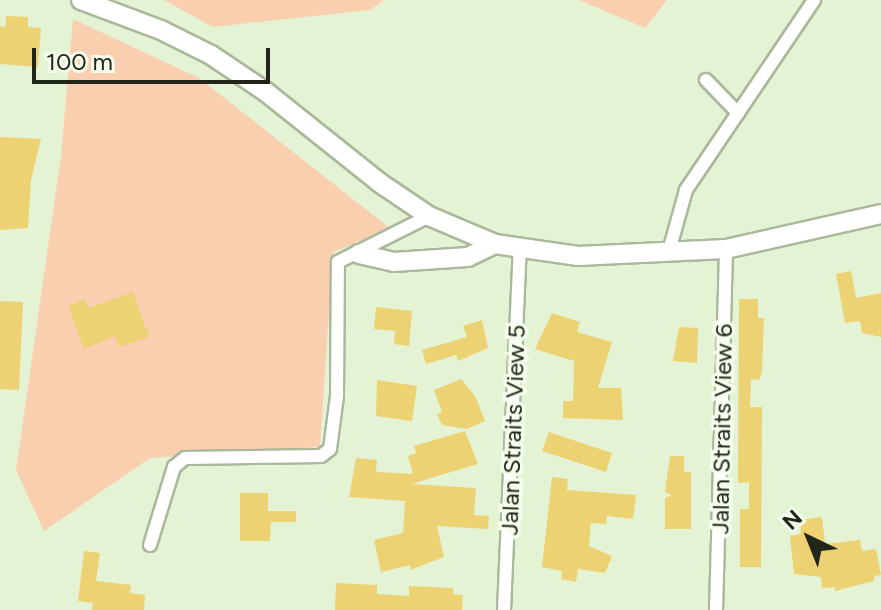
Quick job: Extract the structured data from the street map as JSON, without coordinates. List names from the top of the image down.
{
  "streets": {
    "street": ["Jalan Straits View 6", "Jalan Straits View 5"]
  },
  "scale_bar": "100 m",
  "north": "top left"
}
